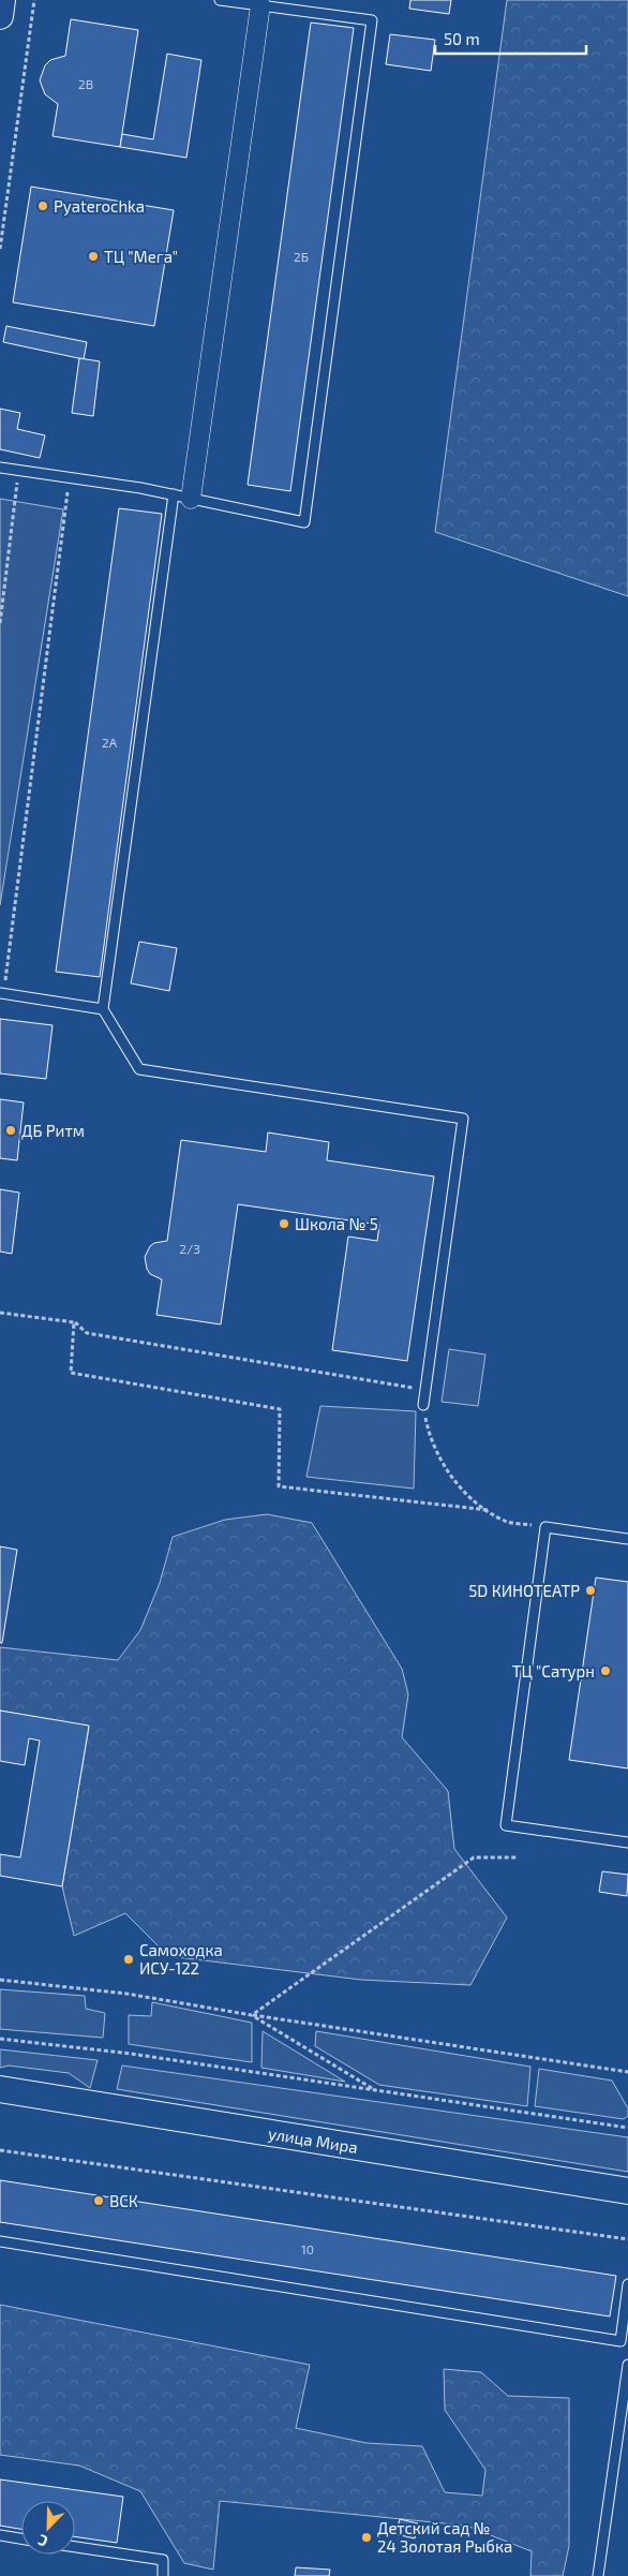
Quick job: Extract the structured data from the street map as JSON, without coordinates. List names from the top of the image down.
{
  "streets": {
    "street": ["улица Мира"]
  },
  "places": [
    "Pyaterochka",
    "ТЦ \"Мега\"",
    "ДБ Ритм",
    "Школа № 5",
    "5D КИНОТЕАТР",
    "ТЦ \"Сатурн",
    "Самоходка ИСУ-122",
    "ВСК",
    "Детский сад № 24 Золотая Рыбка"
  ],
  "house_numbers": [
    "2В",
    "2Б",
    "2А",
    "2/3",
    "10"
  ],
  "scale_bar": "50 m",
  "north": "bottom left"
}
